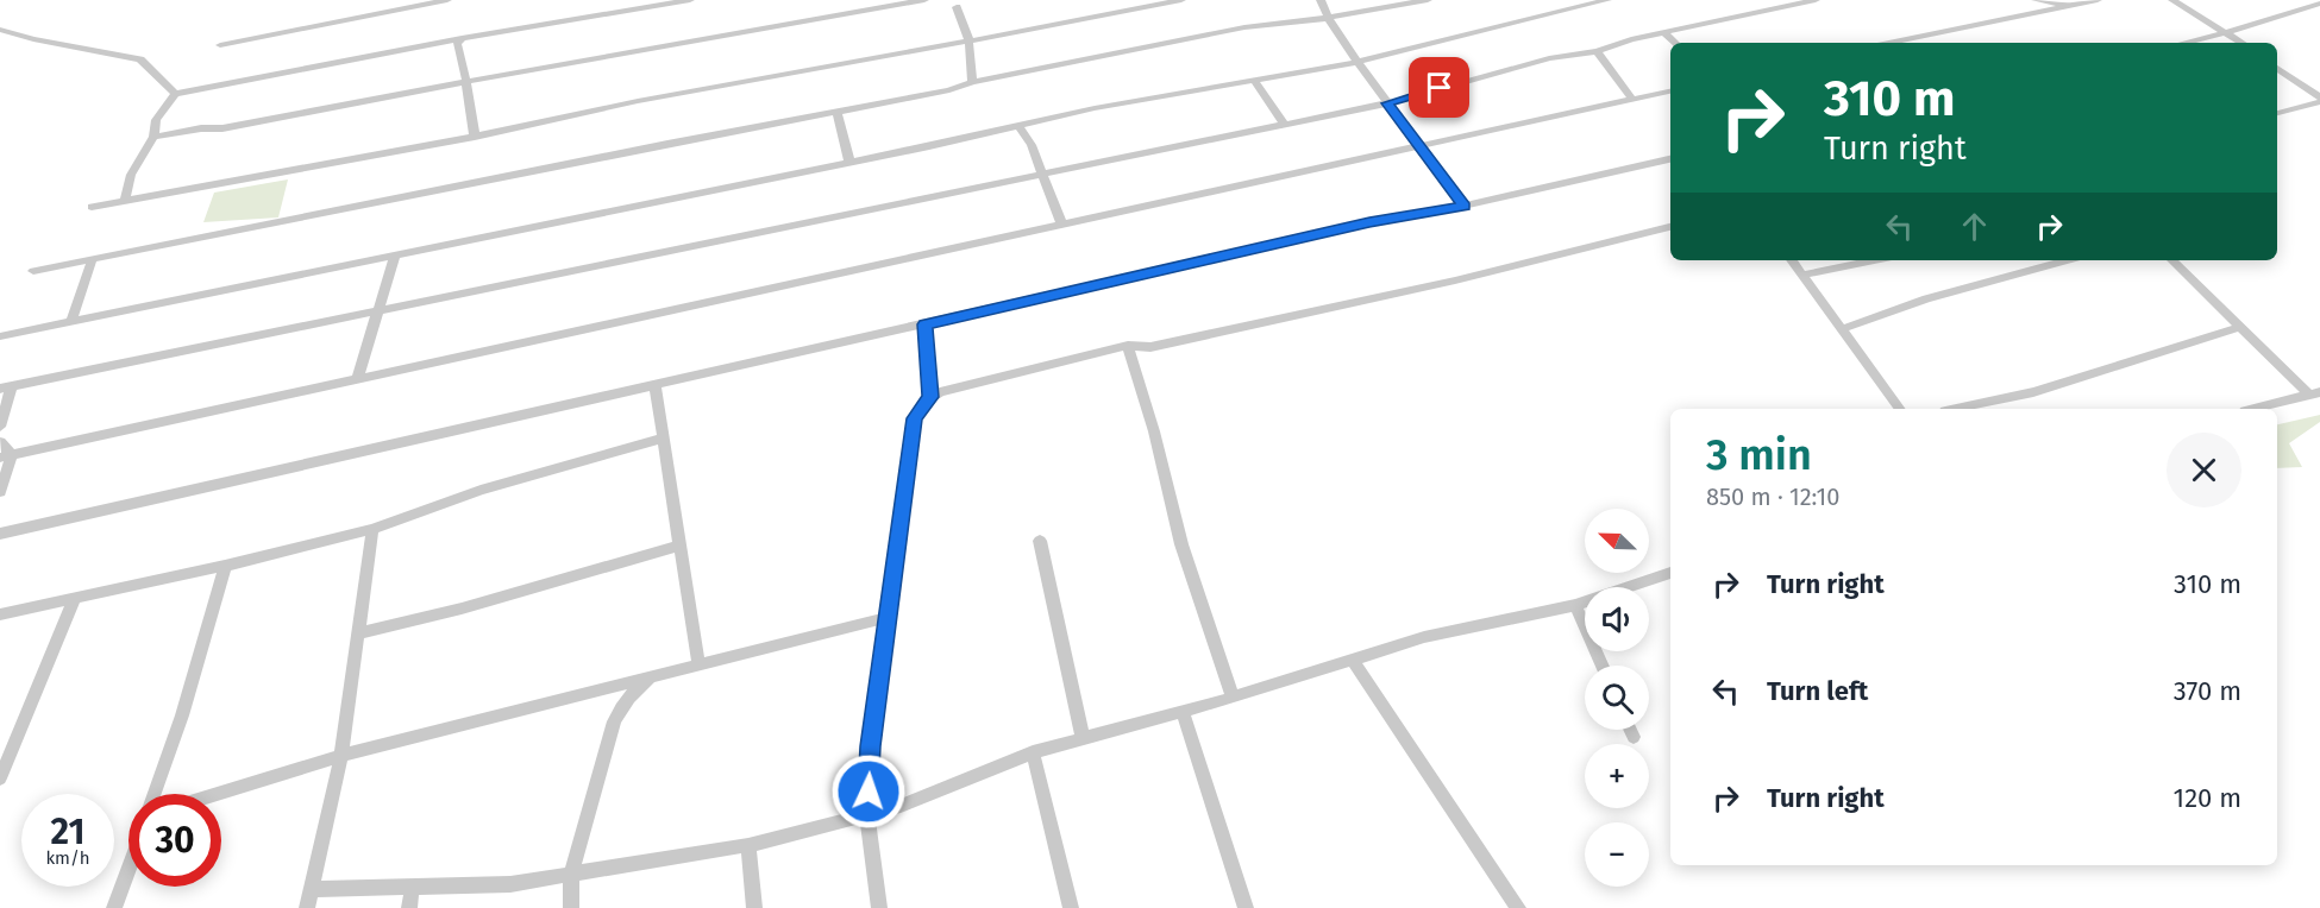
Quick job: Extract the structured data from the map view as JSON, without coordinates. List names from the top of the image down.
{
  "north": "top left",
  "page": {
    "turn": ["310 m", "Turn right"],
    "heading": ["3 min", "850 m · 12:10"],
    "map_buttons": ["+", "−"],
    "list": [
      {
        "name": "Turn right",
        "value": "310 m"
      },
      {
        "name": "Turn left",
        "value": "370 m"
      },
      {
        "name": "Turn right",
        "value": "120 m"
      }
    ],
    "speed": "21 km/h",
    "limit": "30"
  }
}
